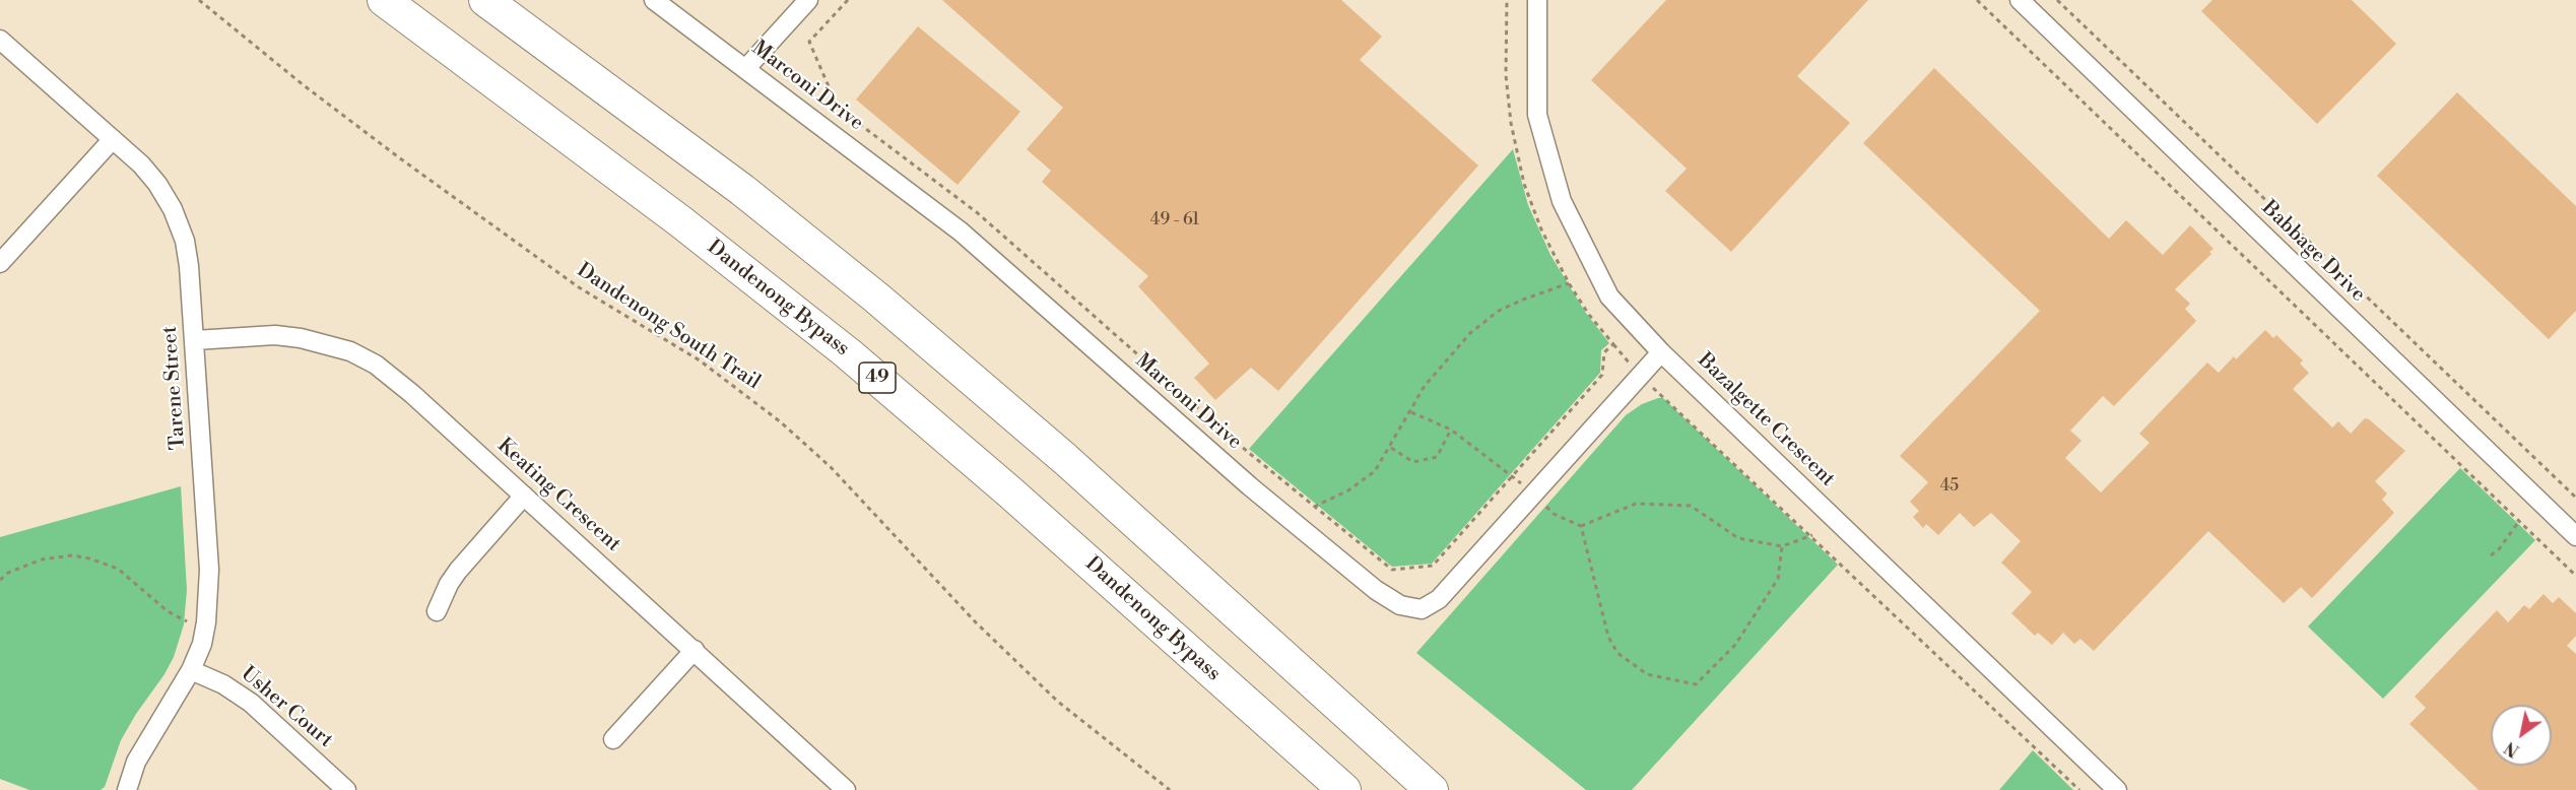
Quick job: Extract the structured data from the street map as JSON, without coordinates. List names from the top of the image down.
{
  "streets": {
    "highway": ["Dandenong Bypass", "49"],
    "street": [
      "Marconi Drive",
      "Babbage Drive",
      "Tarene Street",
      "Bazalgette Crescent",
      "Keating Crescent",
      "Usher Court"
    ],
    "path": ["Dandenong South Trail"]
  },
  "crossings": [
    ["Marconi Drive", "Bazalgette Crescent"],
    ["Tarene Street", "Keating Crescent"],
    ["Tarene Street", "Usher Court"]
  ],
  "house_numbers": ["49 - 61", "45"],
  "north": "bottom left"
}
